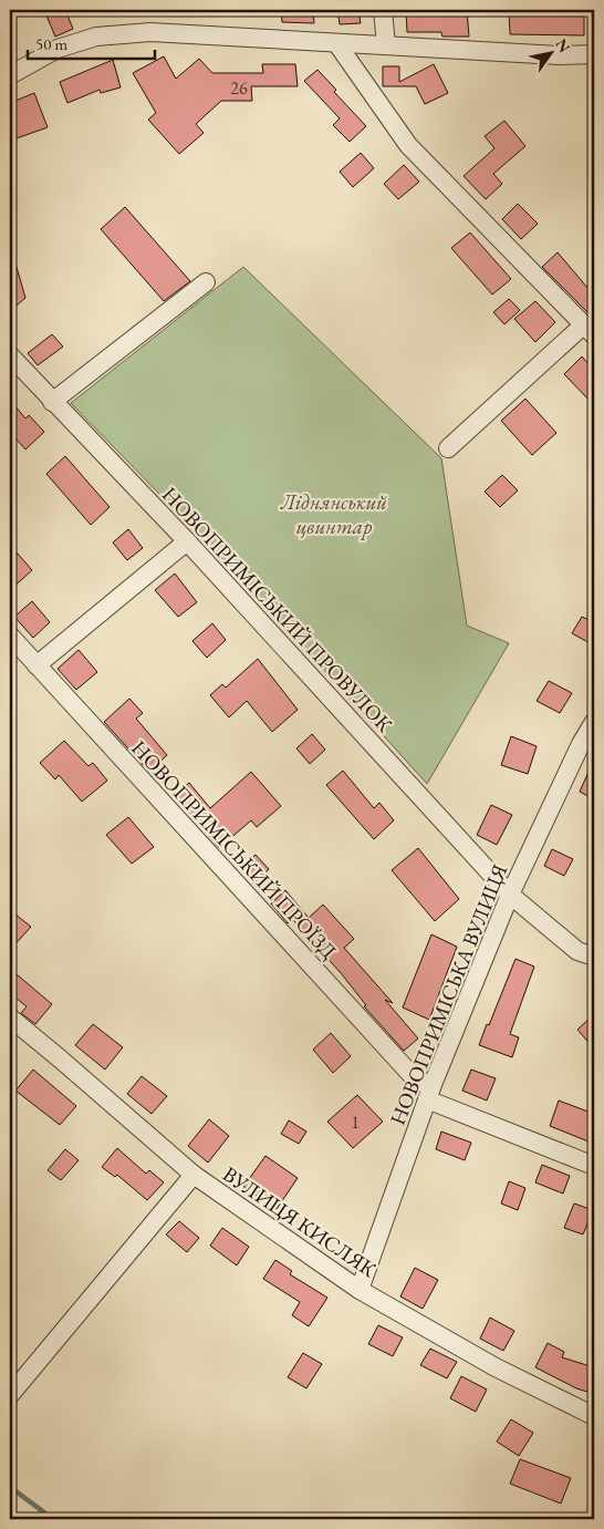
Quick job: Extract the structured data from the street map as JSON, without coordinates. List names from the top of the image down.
{
  "streets": {
    "street": [
      "НОВОПРИМІСЬКИЙ ПРОВУЛОК",
      "НОВОПРИМІСЬКИЙ ПРОЇЗД",
      "НОВОПРИМІСЬКА ВУЛИЦЯ",
      "ВУЛИЦЯ КИСЛЯК"
    ]
  },
  "crossings": [
    ["НОВОПРИМІСЬКИЙ ПРОВУЛОК", "НОВОПРИМІСЬКА ВУЛИЦЯ"],
    ["НОВОПРИМІСЬКИЙ ПРОЇЗД", "НОВОПРИМІСЬКА ВУЛИЦЯ"],
    ["НОВОПРИМІСЬКА ВУЛИЦЯ", "ВУЛИЦЯ КИСЛЯК"]
  ],
  "parks": ["Ліднянський цвинтар"],
  "house_numbers": ["26", "1"],
  "scale_bar": "50 m",
  "north": "top right"
}
